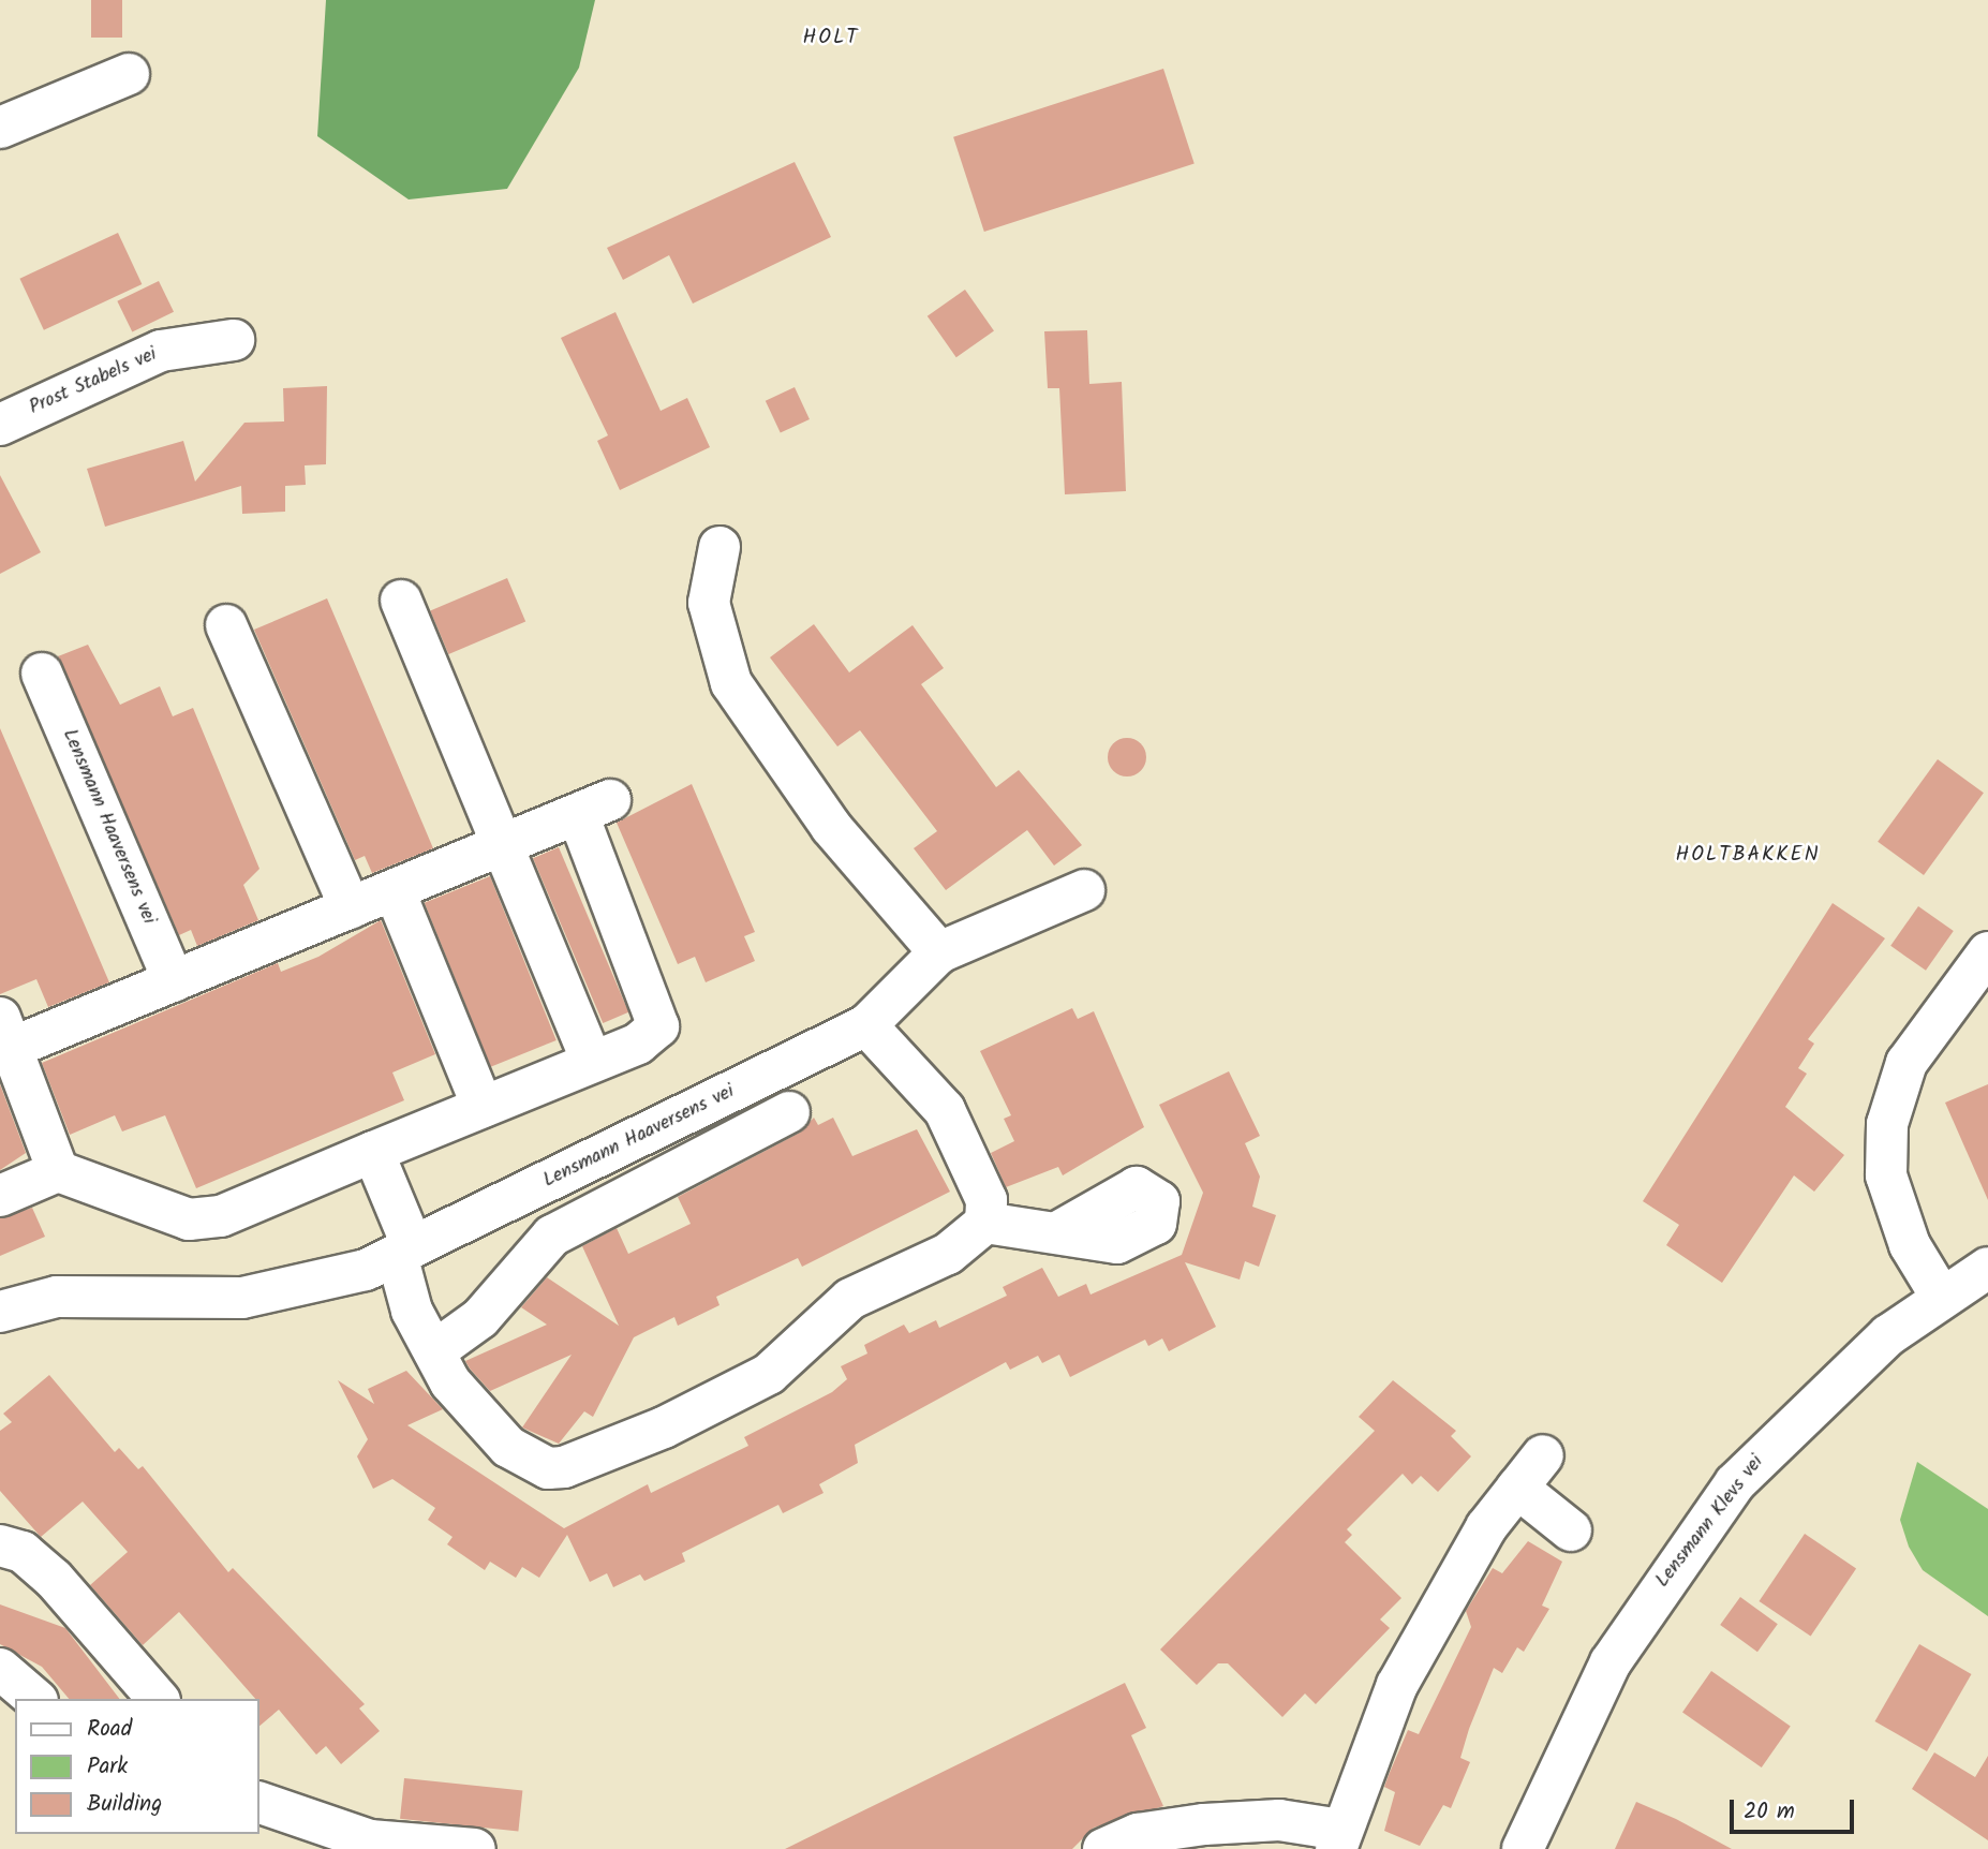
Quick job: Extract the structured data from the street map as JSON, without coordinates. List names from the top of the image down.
{
  "streets": {
    "street": ["Prost Stabels vei", "Lensmann Haaversens vei", "Lensmann Klevs vei"]
  },
  "districts": ["HOLT", "HOLTBAKKEN"],
  "legend": ["Road", "Park", "Building"],
  "scale_bar": "20 m"
}
